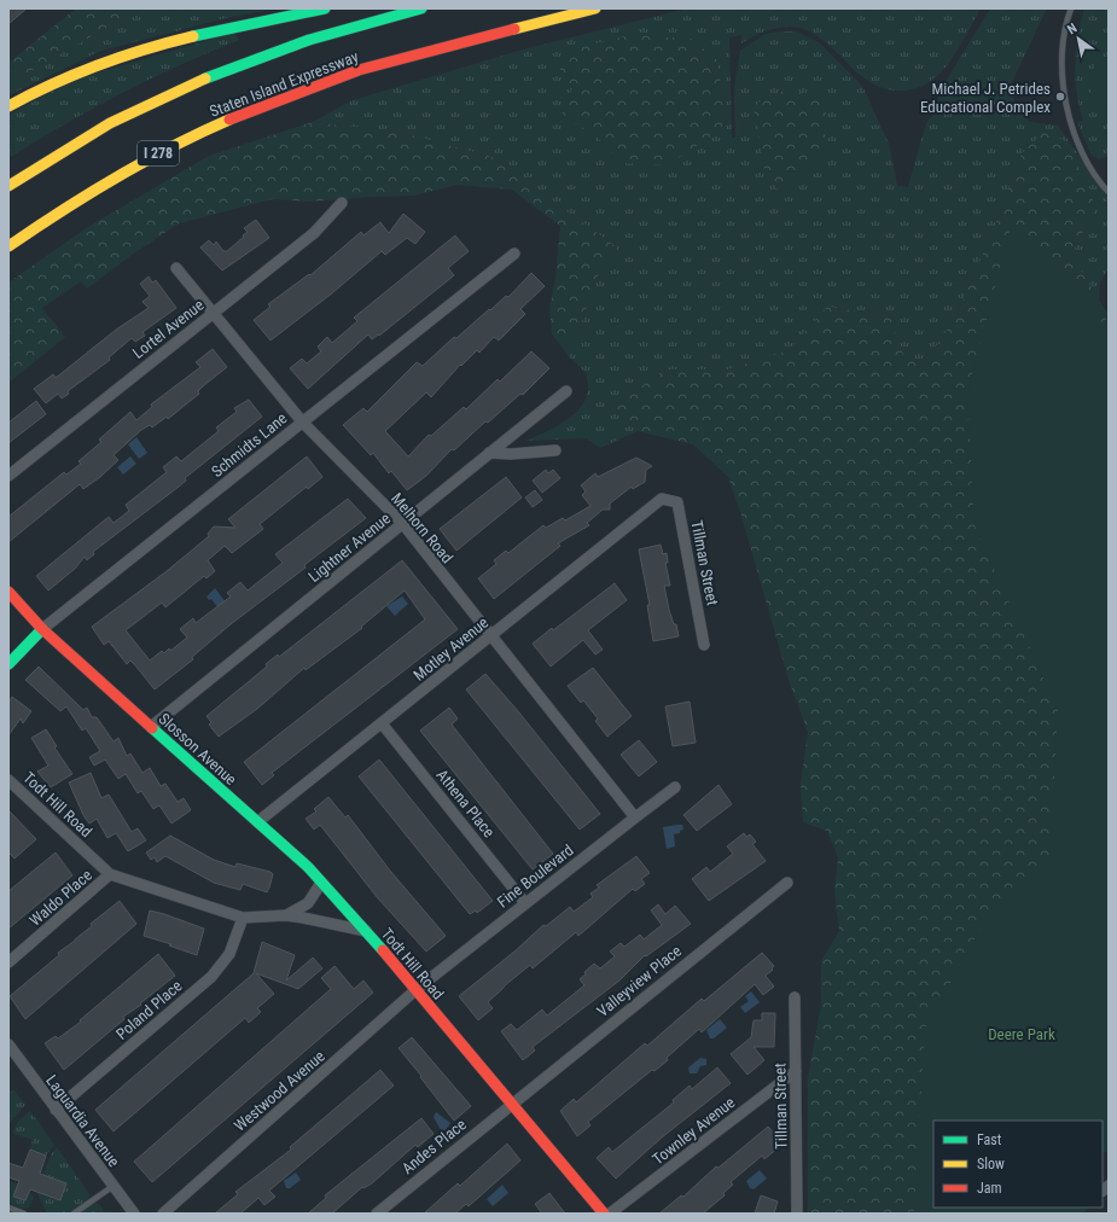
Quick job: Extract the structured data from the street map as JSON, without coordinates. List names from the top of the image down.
{
  "streets": {
    "main road": [
      "Staten Island Expressway",
      "I 278",
      "Schmidts Lane",
      "Slosson Avenue",
      "Todt Hill Road"
    ],
    "street": [
      "Lortel Avenue",
      "Melhorn Road",
      "Lightner Avenue",
      "Tillman Street",
      "Motley Avenue",
      "Athena Place",
      "Fine Boulevard",
      "Waldo Place",
      "Valleyview Place",
      "Poland Place",
      "Westwood Avenue",
      "Laguardia Avenue",
      "Townley Avenue",
      "Andes Place"
    ]
  },
  "crossings": [
    ["Lortel Avenue", "Melhorn Road"],
    ["Schmidts Lane", "Melhorn Road"],
    ["Schmidts Lane", "Slosson Avenue"],
    ["Melhorn Road", "Lightner Avenue"],
    ["Melhorn Road", "Motley Avenue"],
    ["Melhorn Road", "Fine Boulevard"],
    ["Lightner Avenue", "Slosson Avenue"],
    ["Tillman Street", "Motley Avenue"],
    ["Tillman Street", "Townley Avenue"],
    ["Motley Avenue", "Slosson Avenue"],
    ["Motley Avenue", "Athena Place"],
    ["Slosson Avenue", "Todt Hill Road"],
    ["Athena Place", "Fine Boulevard"],
    ["Todt Hill Road", "Fine Boulevard"],
    ["Todt Hill Road", "Waldo Place"],
    ["Todt Hill Road", "Valleyview Place"],
    ["Todt Hill Road", "Poland Place"],
    ["Todt Hill Road", "Westwood Avenue"],
    ["Todt Hill Road", "Andes Place"],
    ["Fine Boulevard", "Westwood Avenue"],
    ["Valleyview Place", "Andes Place"],
    ["Poland Place", "Laguardia Avenue"]
  ],
  "parks": ["Deere Park"],
  "places": ["Michael J. Petrides Educational Complex"],
  "legend": ["Fast", "Slow", "Jam"],
  "north": "top left"
}
